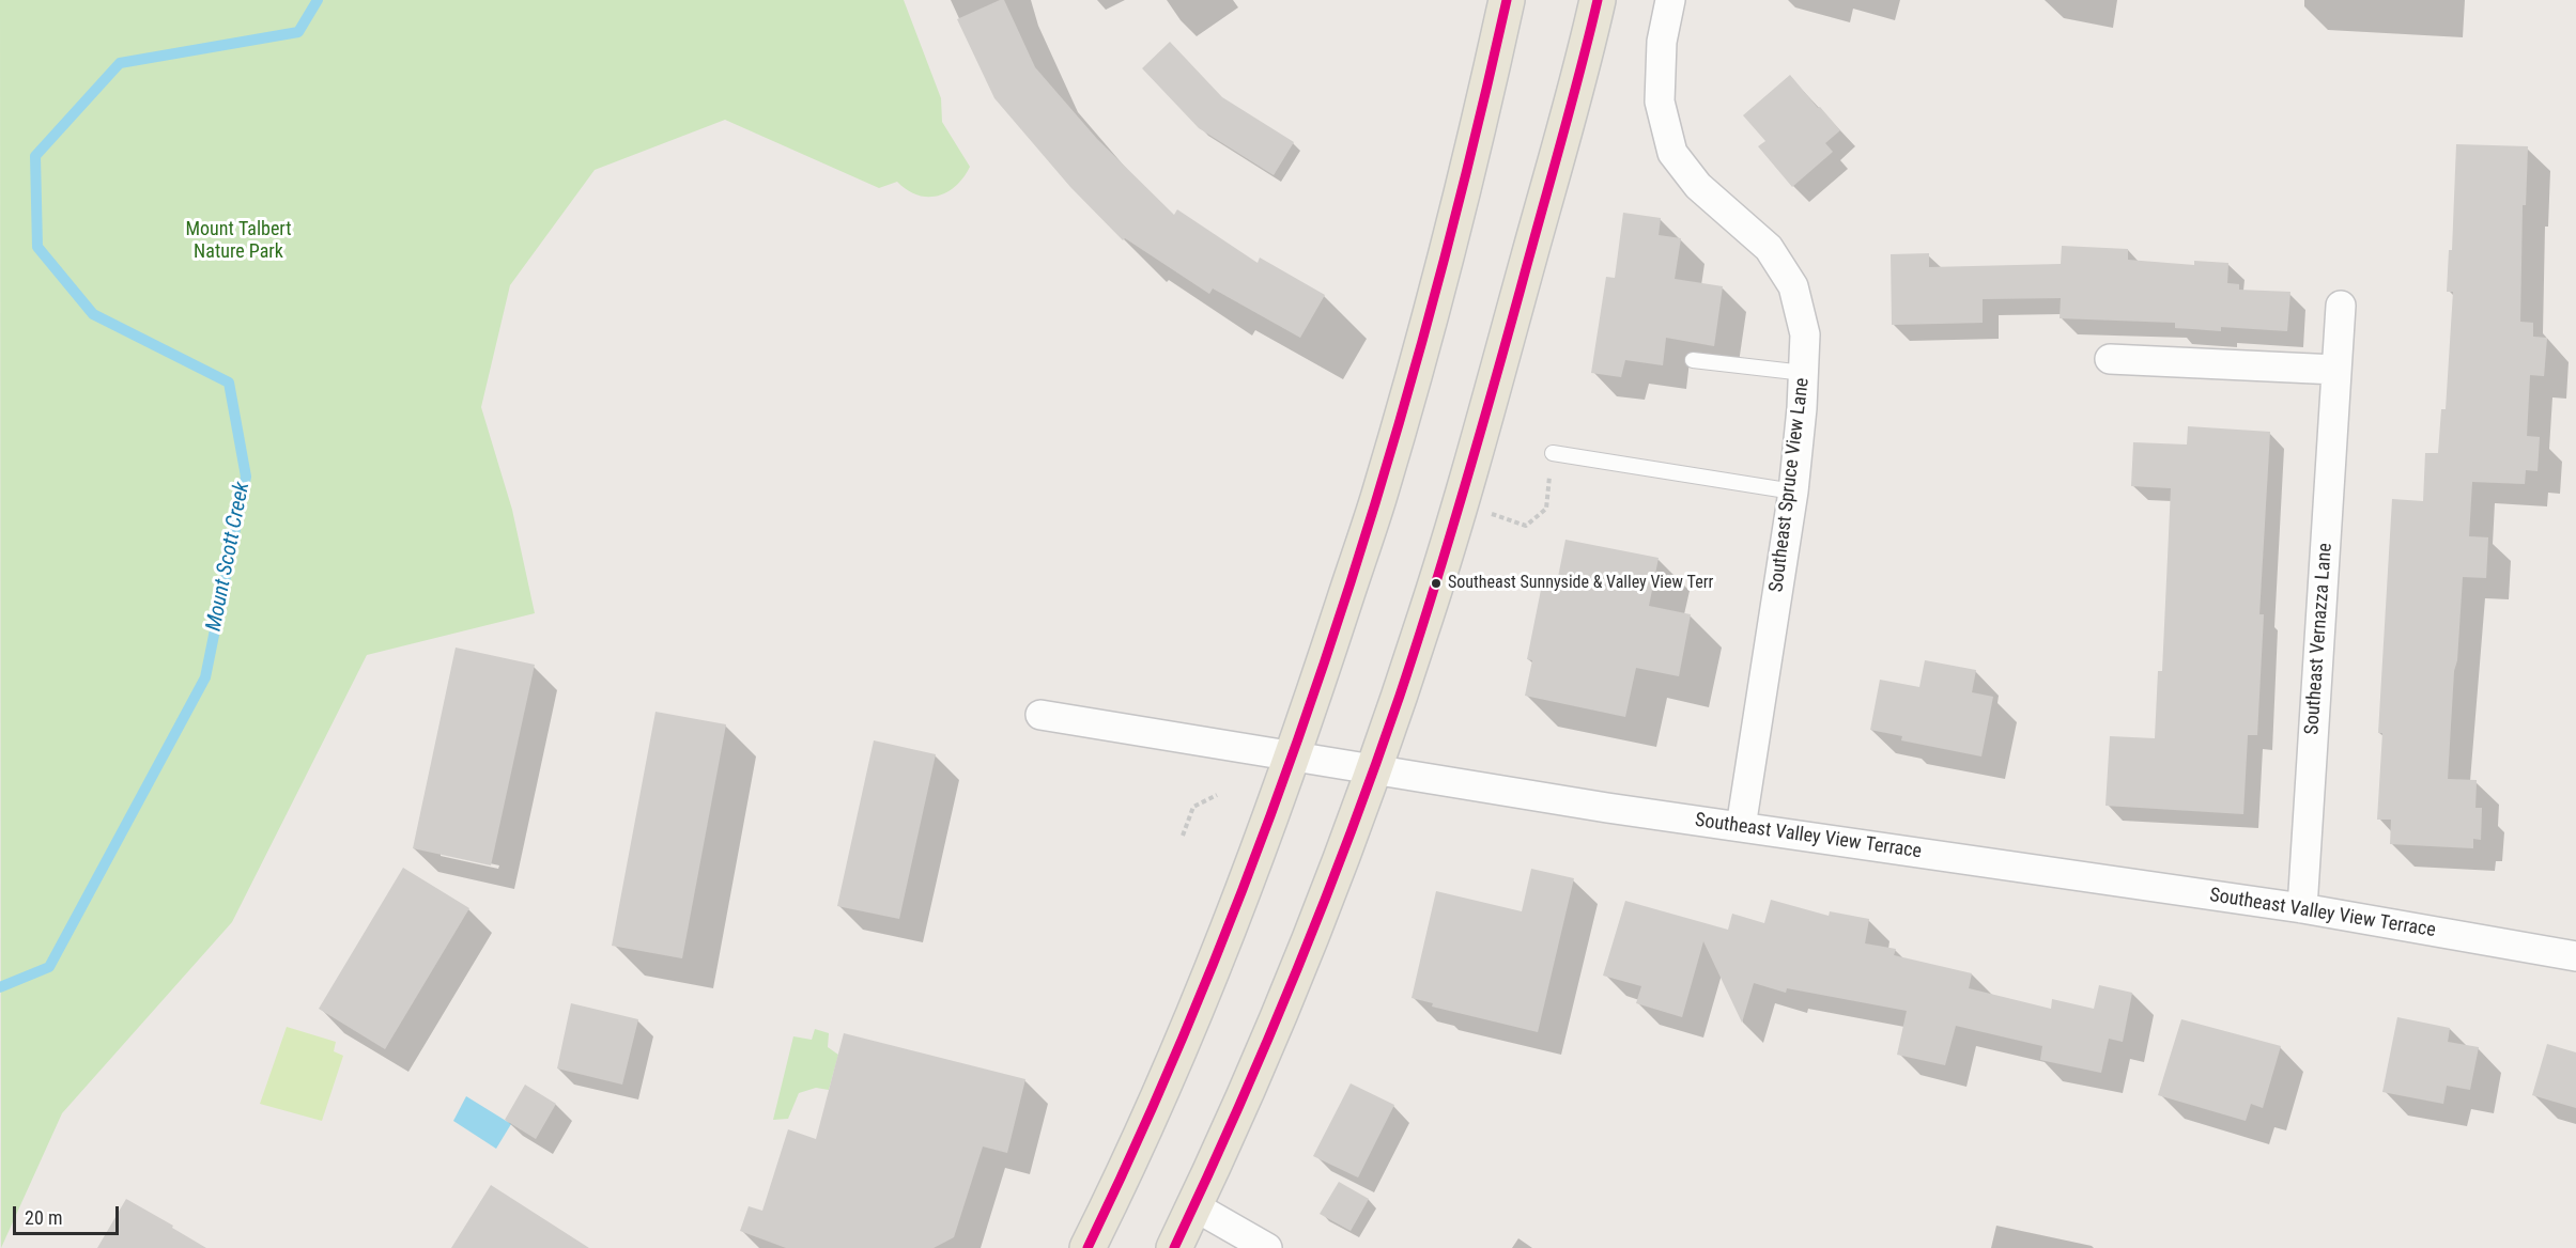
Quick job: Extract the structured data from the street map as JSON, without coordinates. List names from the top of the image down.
{
  "streets": {
    "street": ["Southeast Spruce View Lane", "Southeast Vernazza Lane", "Southeast Valley View Terrace"]
  },
  "crossings": [
    ["Southeast Spruce View Lane", "Southeast Valley View Terrace"],
    ["Southeast Vernazza Lane", "Southeast Valley View Terrace"]
  ],
  "water": ["Mount Scott Creek"],
  "parks": ["Mount Talbert Nature Park"],
  "places": ["Southeast Sunnyside & Valley View Terr"],
  "scale_bar": "20 m"
}
